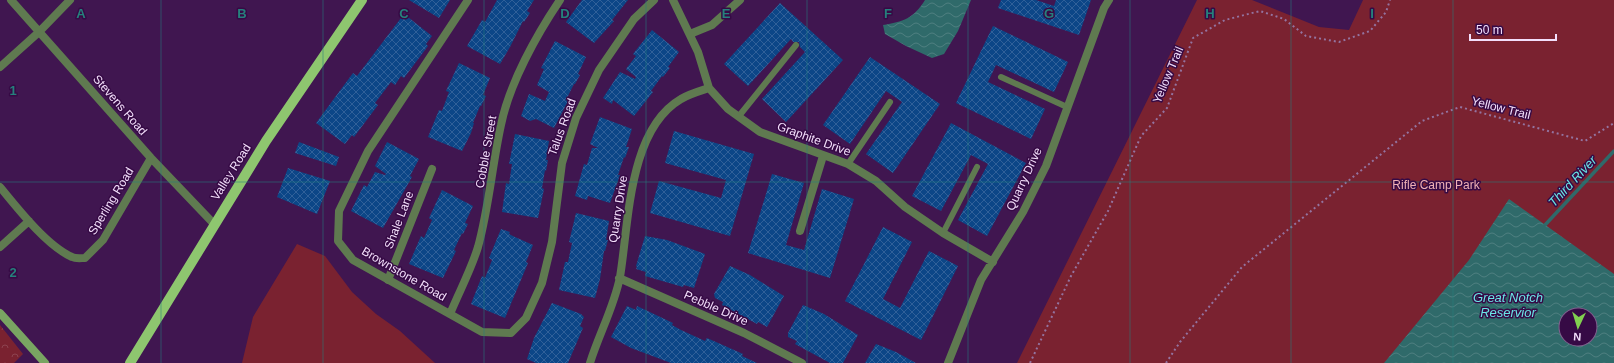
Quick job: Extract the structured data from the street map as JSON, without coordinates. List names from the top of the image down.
{
  "streets": {
    "main road": ["Valley Road"],
    "street": [
      "Stevens Road",
      "Talus Road",
      "Graphite Drive",
      "Cobble Street",
      "Quarry Drive",
      "Sperling Road",
      "Shale Lane",
      "Brownstone Road",
      "Pebble Drive"
    ],
    "path": ["Yellow Trail"]
  },
  "crossings": [
    ["Stevens Road", "Valley Road"],
    ["Stevens Road", "Sperling Road"],
    ["Talus Road", "Brownstone Road"],
    ["Graphite Drive", "Quarry Drive"],
    ["Cobble Street", "Brownstone Road"],
    ["Quarry Drive", "Pebble Drive"],
    ["Shale Lane", "Brownstone Road"]
  ],
  "water": ["Third River", "Great Notch Reservior"],
  "parks": ["Rifle Camp Park"],
  "scale_bar": "50 m",
  "north": "bottom",
  "grid": {
    "columns": [
      "A",
      "B",
      "C",
      "D",
      "E",
      "F",
      "G",
      "H",
      "I"
    ],
    "rows": ["1", "2"]
  }
}
